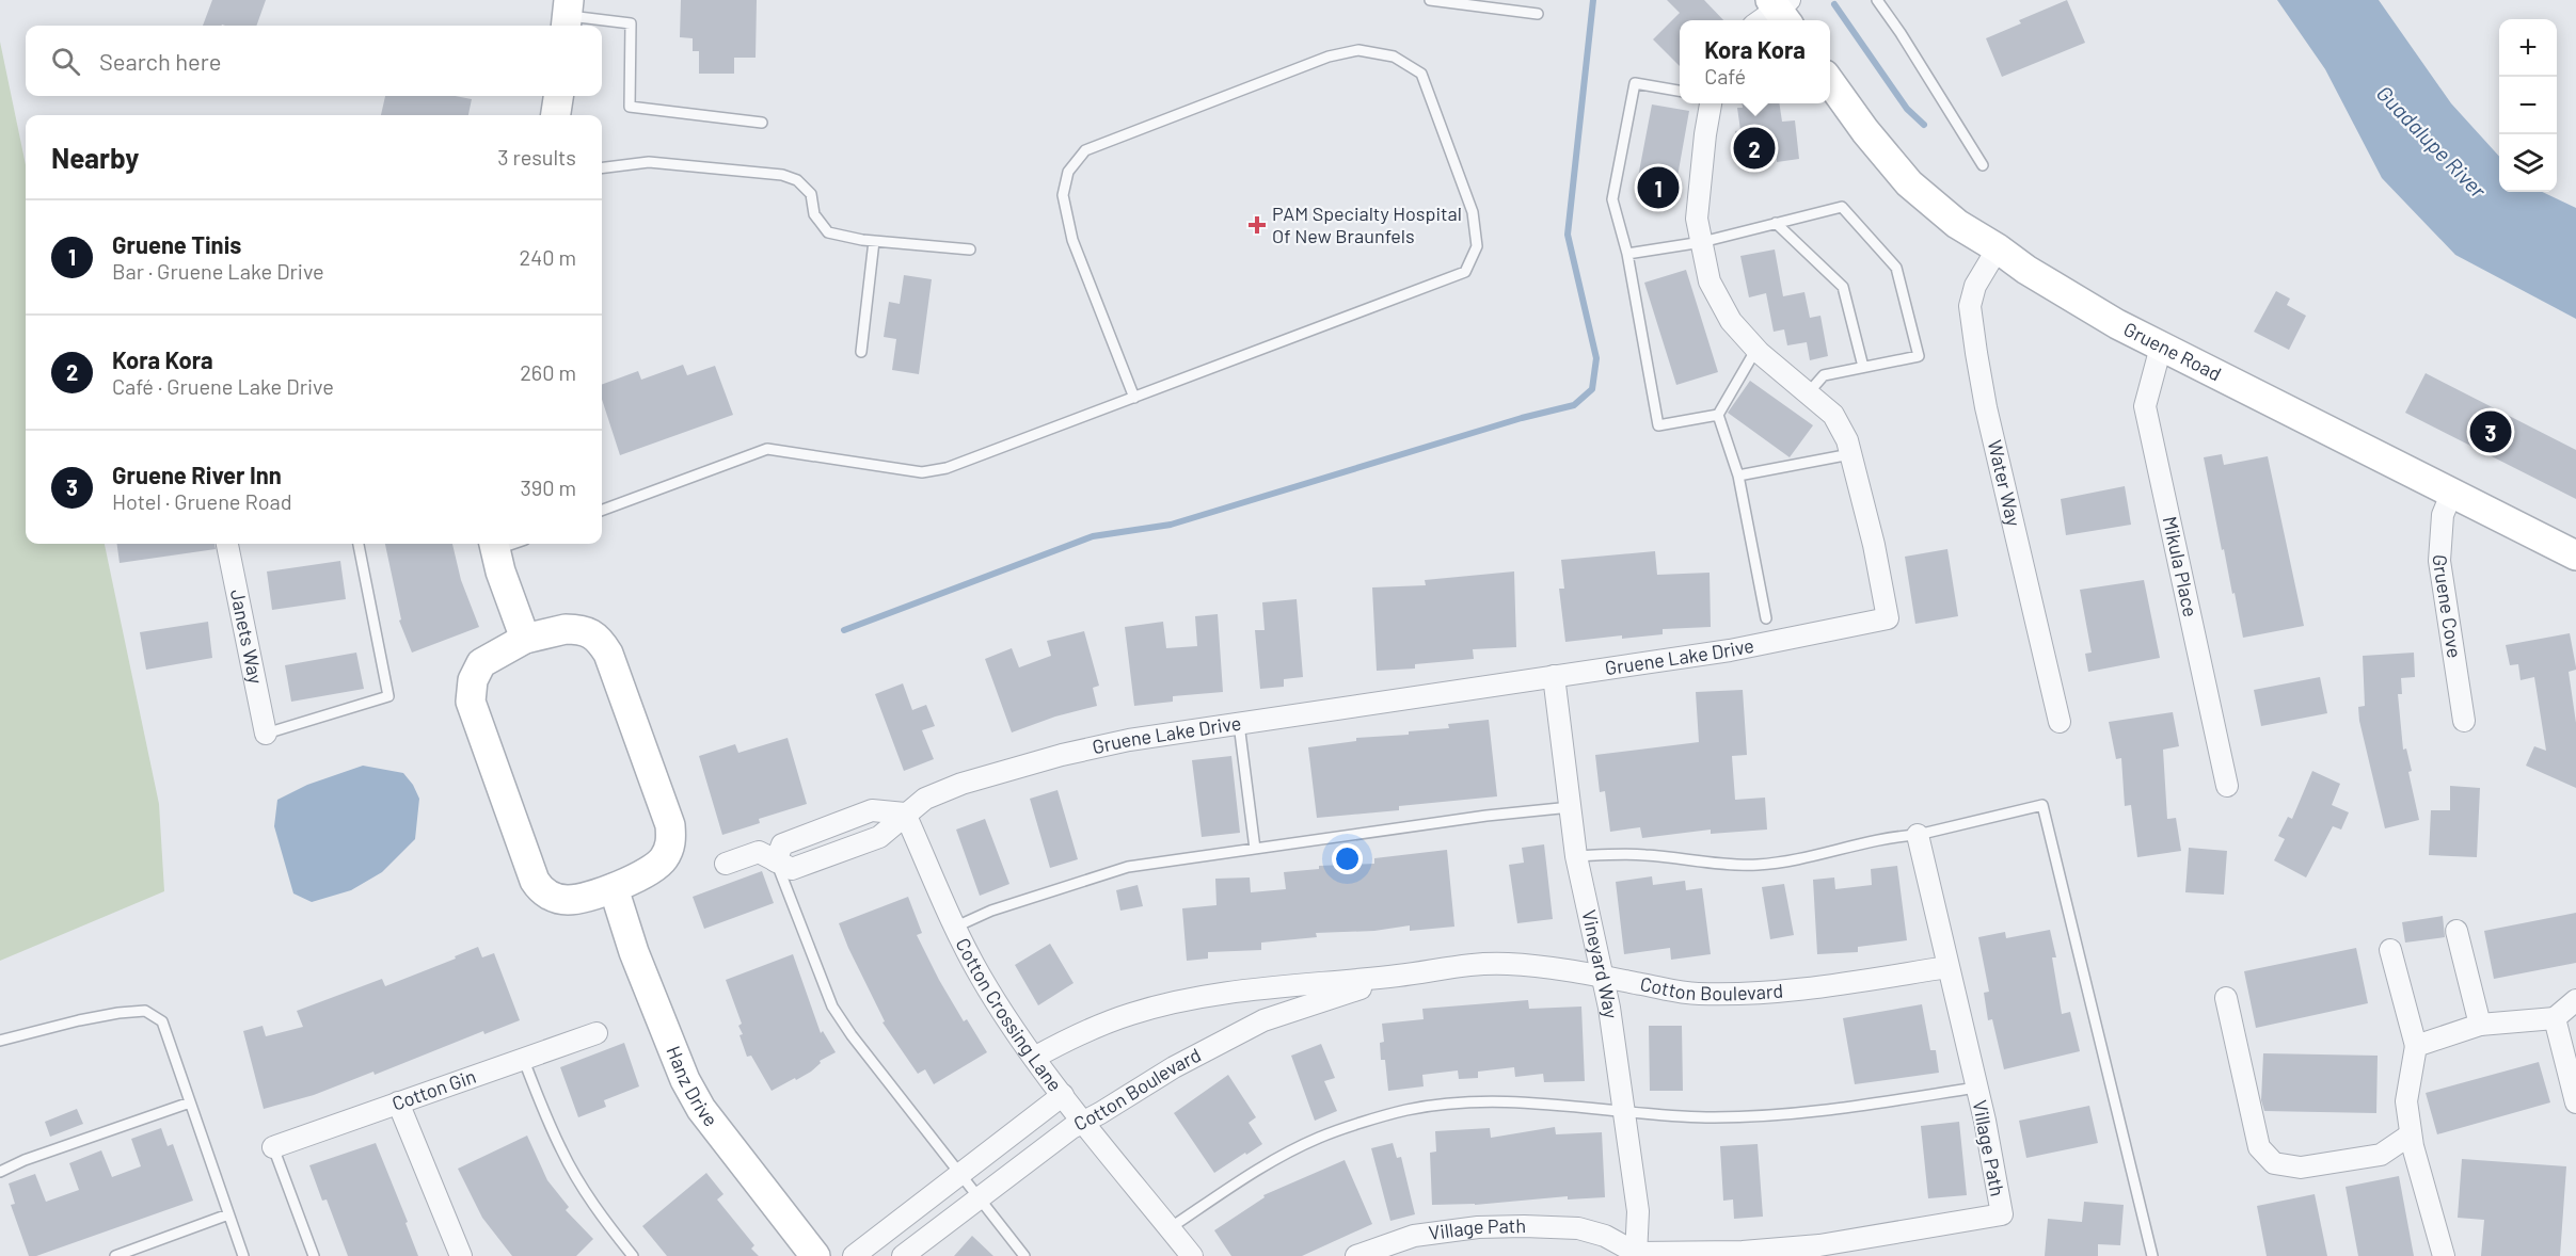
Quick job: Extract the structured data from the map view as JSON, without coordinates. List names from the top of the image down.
{
  "streets": {
    "street": [
      "Gruene Road",
      "Water Way",
      "Mikula Place",
      "Gruene Cove",
      "Janets Way",
      "Gruene Lake Drive",
      "Vineyard Way",
      "Cotton Boulevard",
      "Cotton Crossing Lane",
      "Hanz Drive",
      "Cotton Gin",
      "Village Path"
    ]
  },
  "crossings": [
    ["Gruene Road", "Water Way"],
    ["Gruene Road", "Mikula Place"],
    ["Gruene Road", "Gruene Cove"],
    ["Gruene Lake Drive", "Vineyard Way"],
    ["Gruene Lake Drive", "Cotton Crossing Lane"],
    ["Vineyard Way", "Cotton Boulevard"],
    ["Vineyard Way", "Village Path"],
    ["Cotton Boulevard", "Cotton Crossing Lane"],
    ["Cotton Boulevard", "Village Path"]
  ],
  "water": ["Guadalupe River"],
  "places": {
    "health": ["PAM Specialty Hospital Of New Braunfels"]
  },
  "page": {
    "map_buttons": ["+", "−"],
    "popup": ["Kora Kora", "Café"],
    "search": "Search here",
    "heading": ["Nearby", "3 results"],
    "pins": ["2", "1", "3"],
    "list": [
      {
        "mark": "1",
        "name": "Gruene Tinis",
        "note": "Bar · Gruene Lake Drive",
        "value": "240 m"
      },
      {
        "mark": "2",
        "name": "Kora Kora",
        "note": "Café · Gruene Lake Drive",
        "value": "260 m"
      },
      {
        "mark": "3",
        "name": "Gruene River Inn",
        "note": "Hotel · Gruene Road",
        "value": "390 m"
      }
    ]
  }
}
